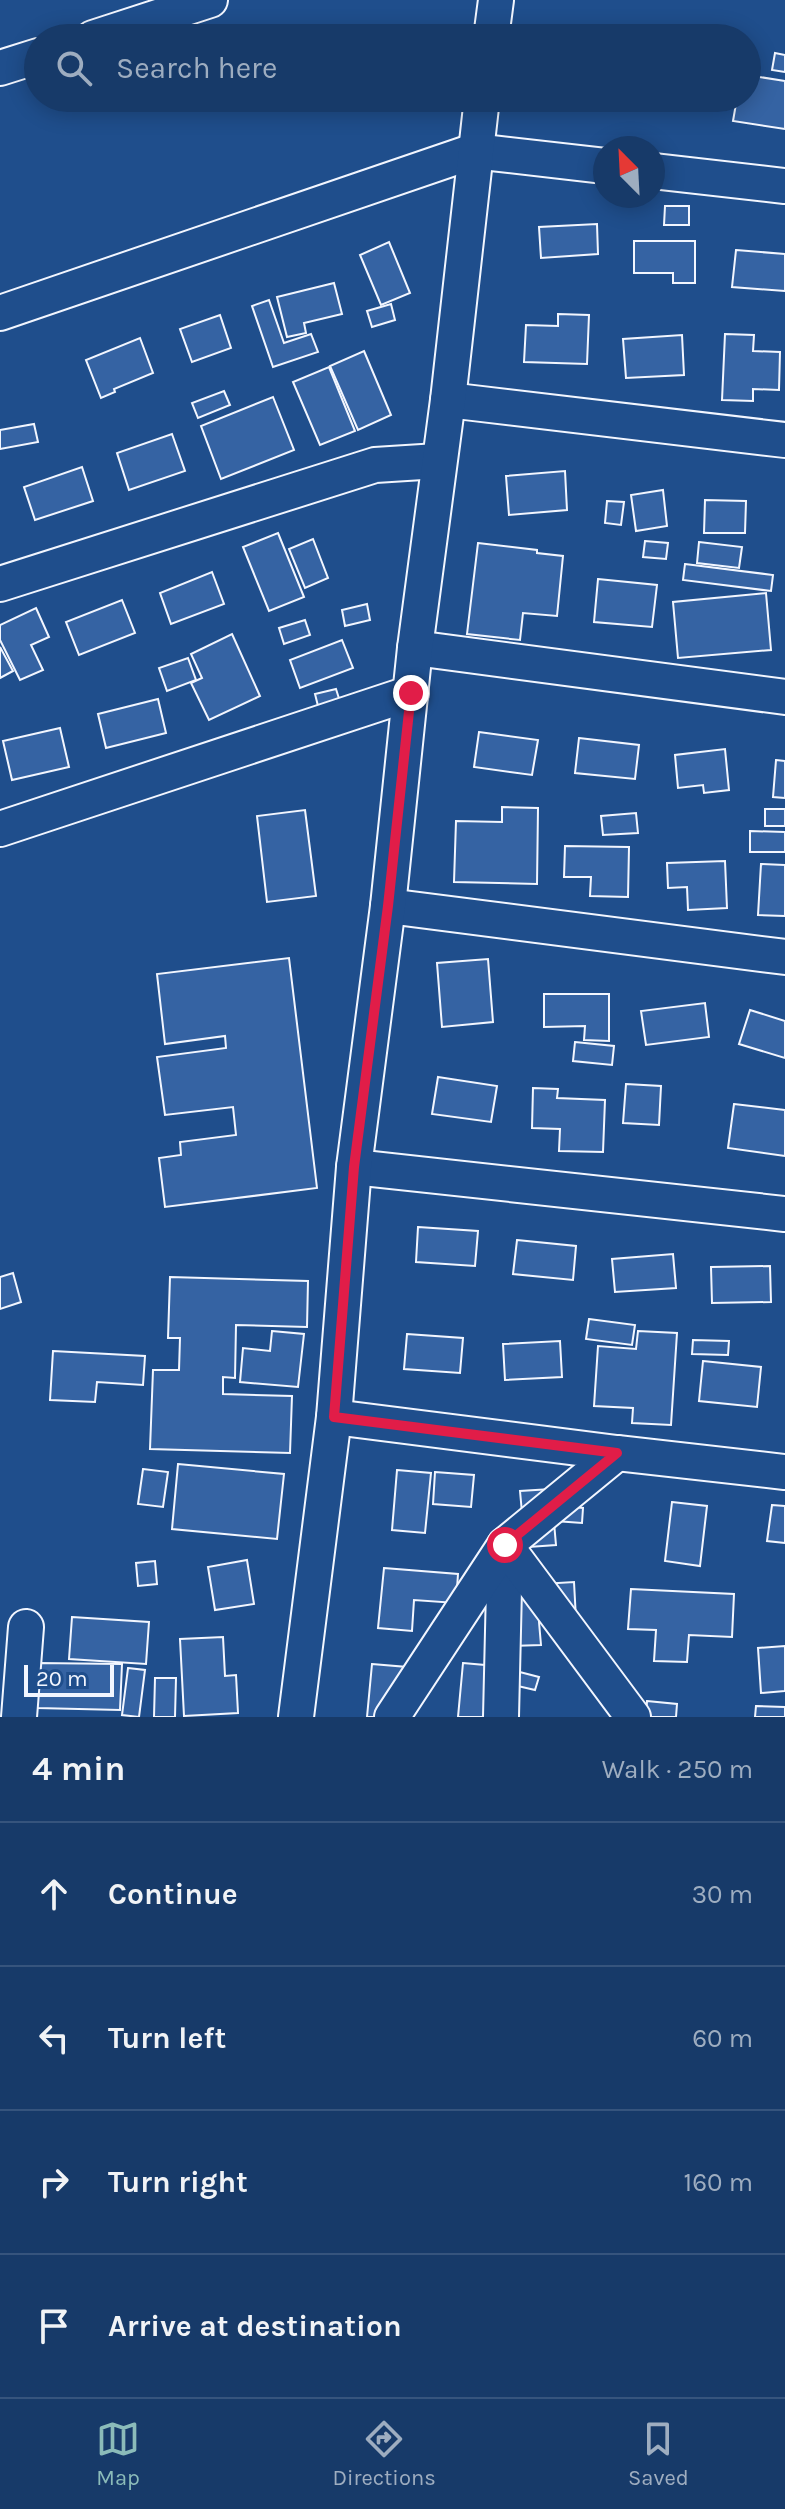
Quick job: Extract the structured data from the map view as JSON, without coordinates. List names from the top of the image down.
{
  "scale_bar": "20 m",
  "north": "top left",
  "page": {
    "search": "Search here",
    "scale": "20 m",
    "heading": ["4 min", "Walk · 250 m"],
    "list": [
      ["Continue", "30 m"],
      ["Turn left", "60 m"],
      ["Turn right", "160 m"],
      "Arrive at destination"
    ],
    "nav": ["Map", "Directions", "Saved"]
  }
}
